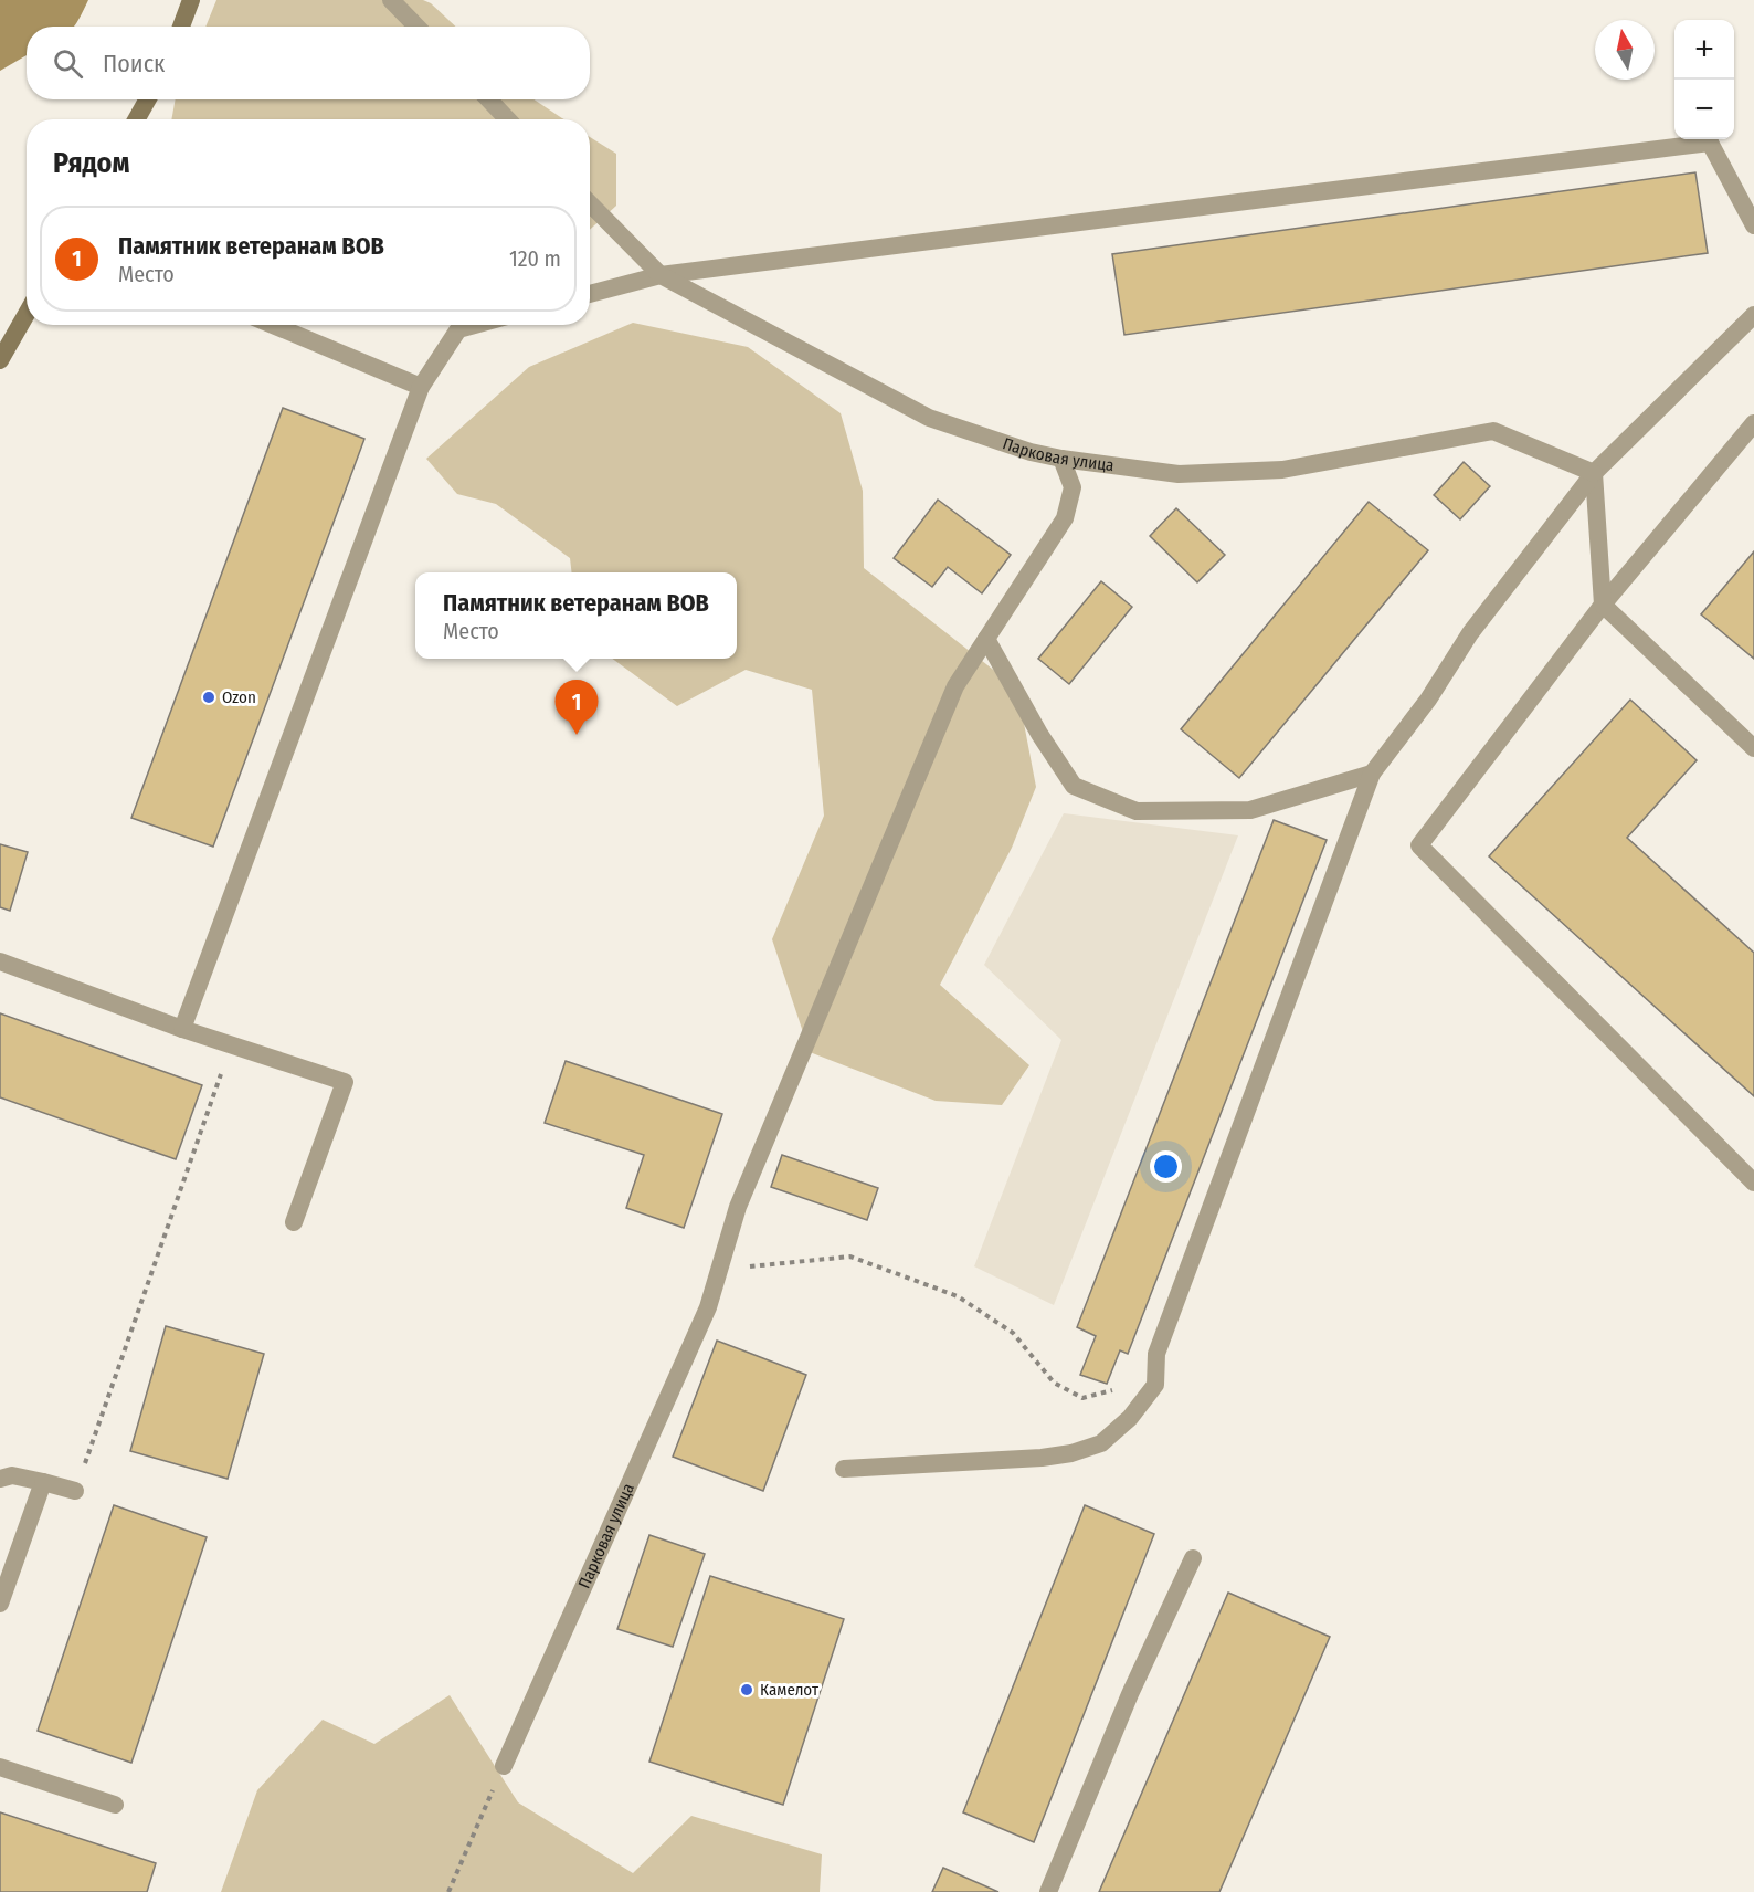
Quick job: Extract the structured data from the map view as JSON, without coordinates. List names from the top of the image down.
{
  "streets": {
    "street": ["Парковая улица"]
  },
  "places": ["Ozon", "Камелот"],
  "north": "top",
  "page": {
    "map_buttons": ["+", "−"],
    "search": "Поиск",
    "heading": "Рядом",
    "list": [
      {
        "mark": "1",
        "name": "Памятник ветеранам ВОВ",
        "note": "Место",
        "value": "120 m"
      }
    ],
    "popup": ["Памятник ветеранам ВОВ", "Место"],
    "pins": "1"
  }
}
